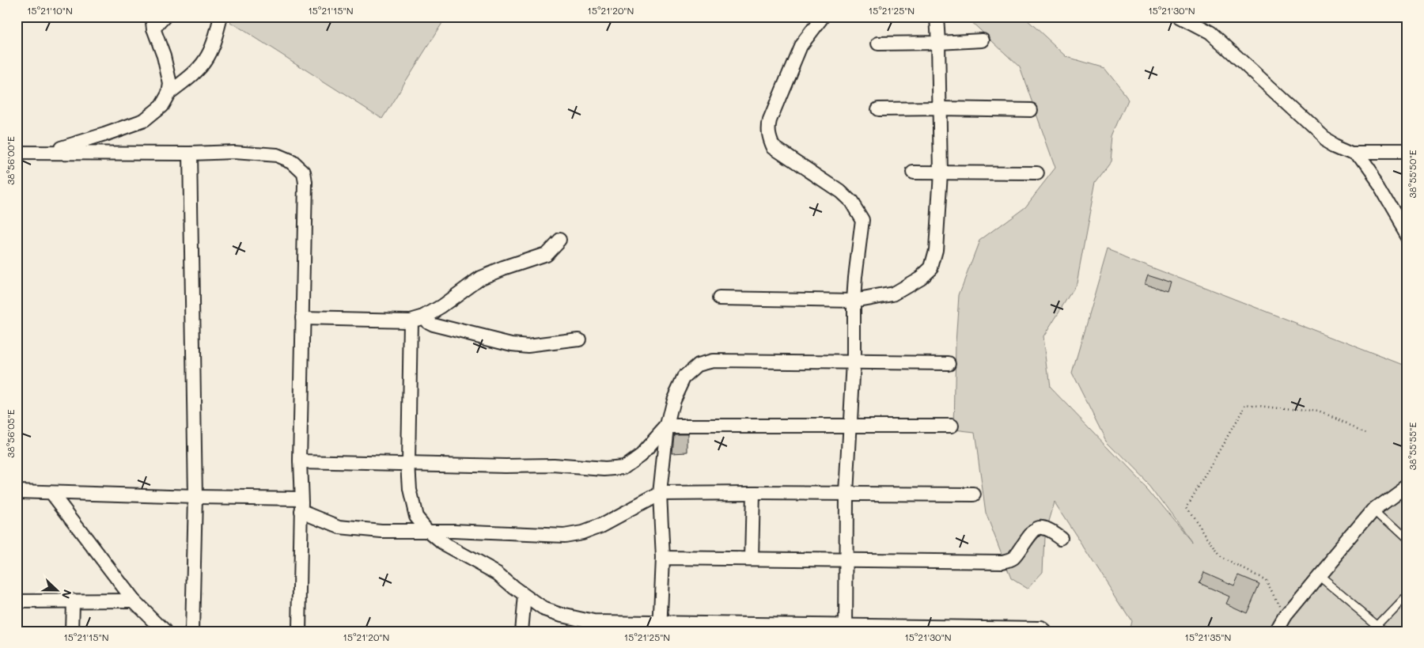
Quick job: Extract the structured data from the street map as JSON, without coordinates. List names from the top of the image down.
{
  "north": "right",
  "coordinates": [
    "15°21'10\"N",
    "15°21'15\"N",
    "15°21'20\"N",
    "15°21'25\"N",
    "15°21'30\"N",
    "38°56'00\"E",
    "38°55'50\"E",
    "38°56'05\"E",
    "38°55'55\"E",
    "15°21'35\"N"
  ]
}
